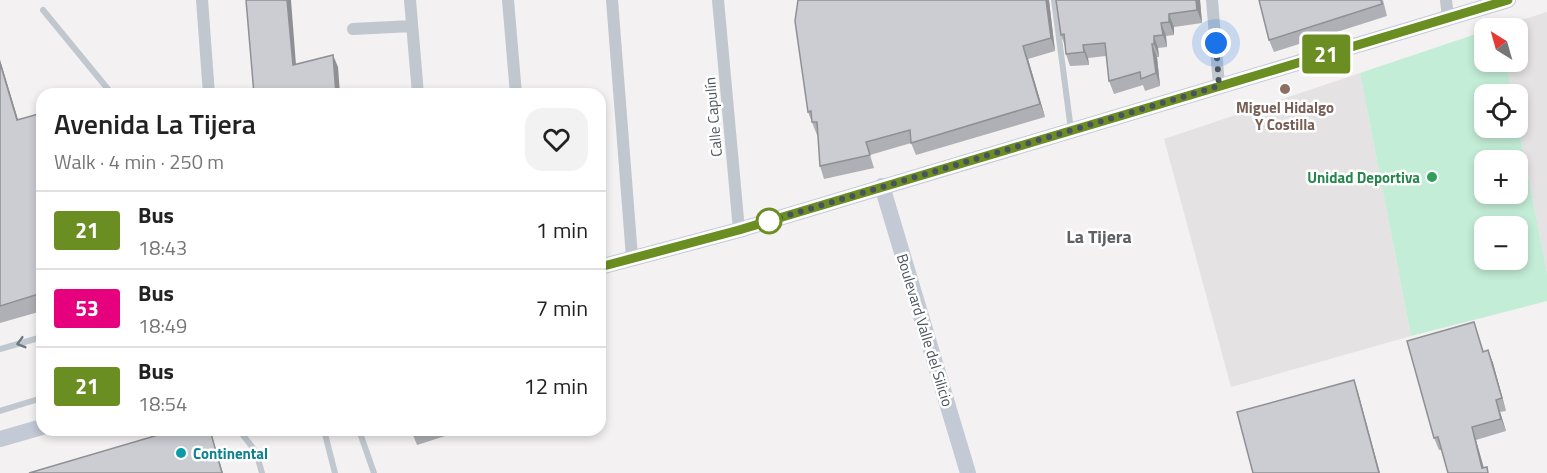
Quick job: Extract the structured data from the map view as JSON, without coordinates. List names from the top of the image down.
{
  "streets": {
    "main road": ["Boulevard Valle del Silicio"],
    "street": ["Calle Capulín"]
  },
  "districts": ["La Tijera"],
  "places": ["Miguel Hidalgo Y Costilla", "Unidad Deportiva", "Continental"],
  "lines": ["bus line 21"],
  "north": "top left",
  "page": {
    "on_map": "21",
    "map_buttons": ["+", "−"],
    "heading": ["Avenida La Tijera", "Walk · 4 min · 250 m"],
    "list": [
      {
        "mark": "21",
        "name": "Bus",
        "note": "18:43",
        "value": "1 min"
      },
      {
        "mark": "53",
        "name": "Bus",
        "note": "18:49",
        "value": "7 min"
      },
      {
        "mark": "21",
        "name": "Bus",
        "note": "18:54",
        "value": "12 min"
      }
    ]
  }
}
